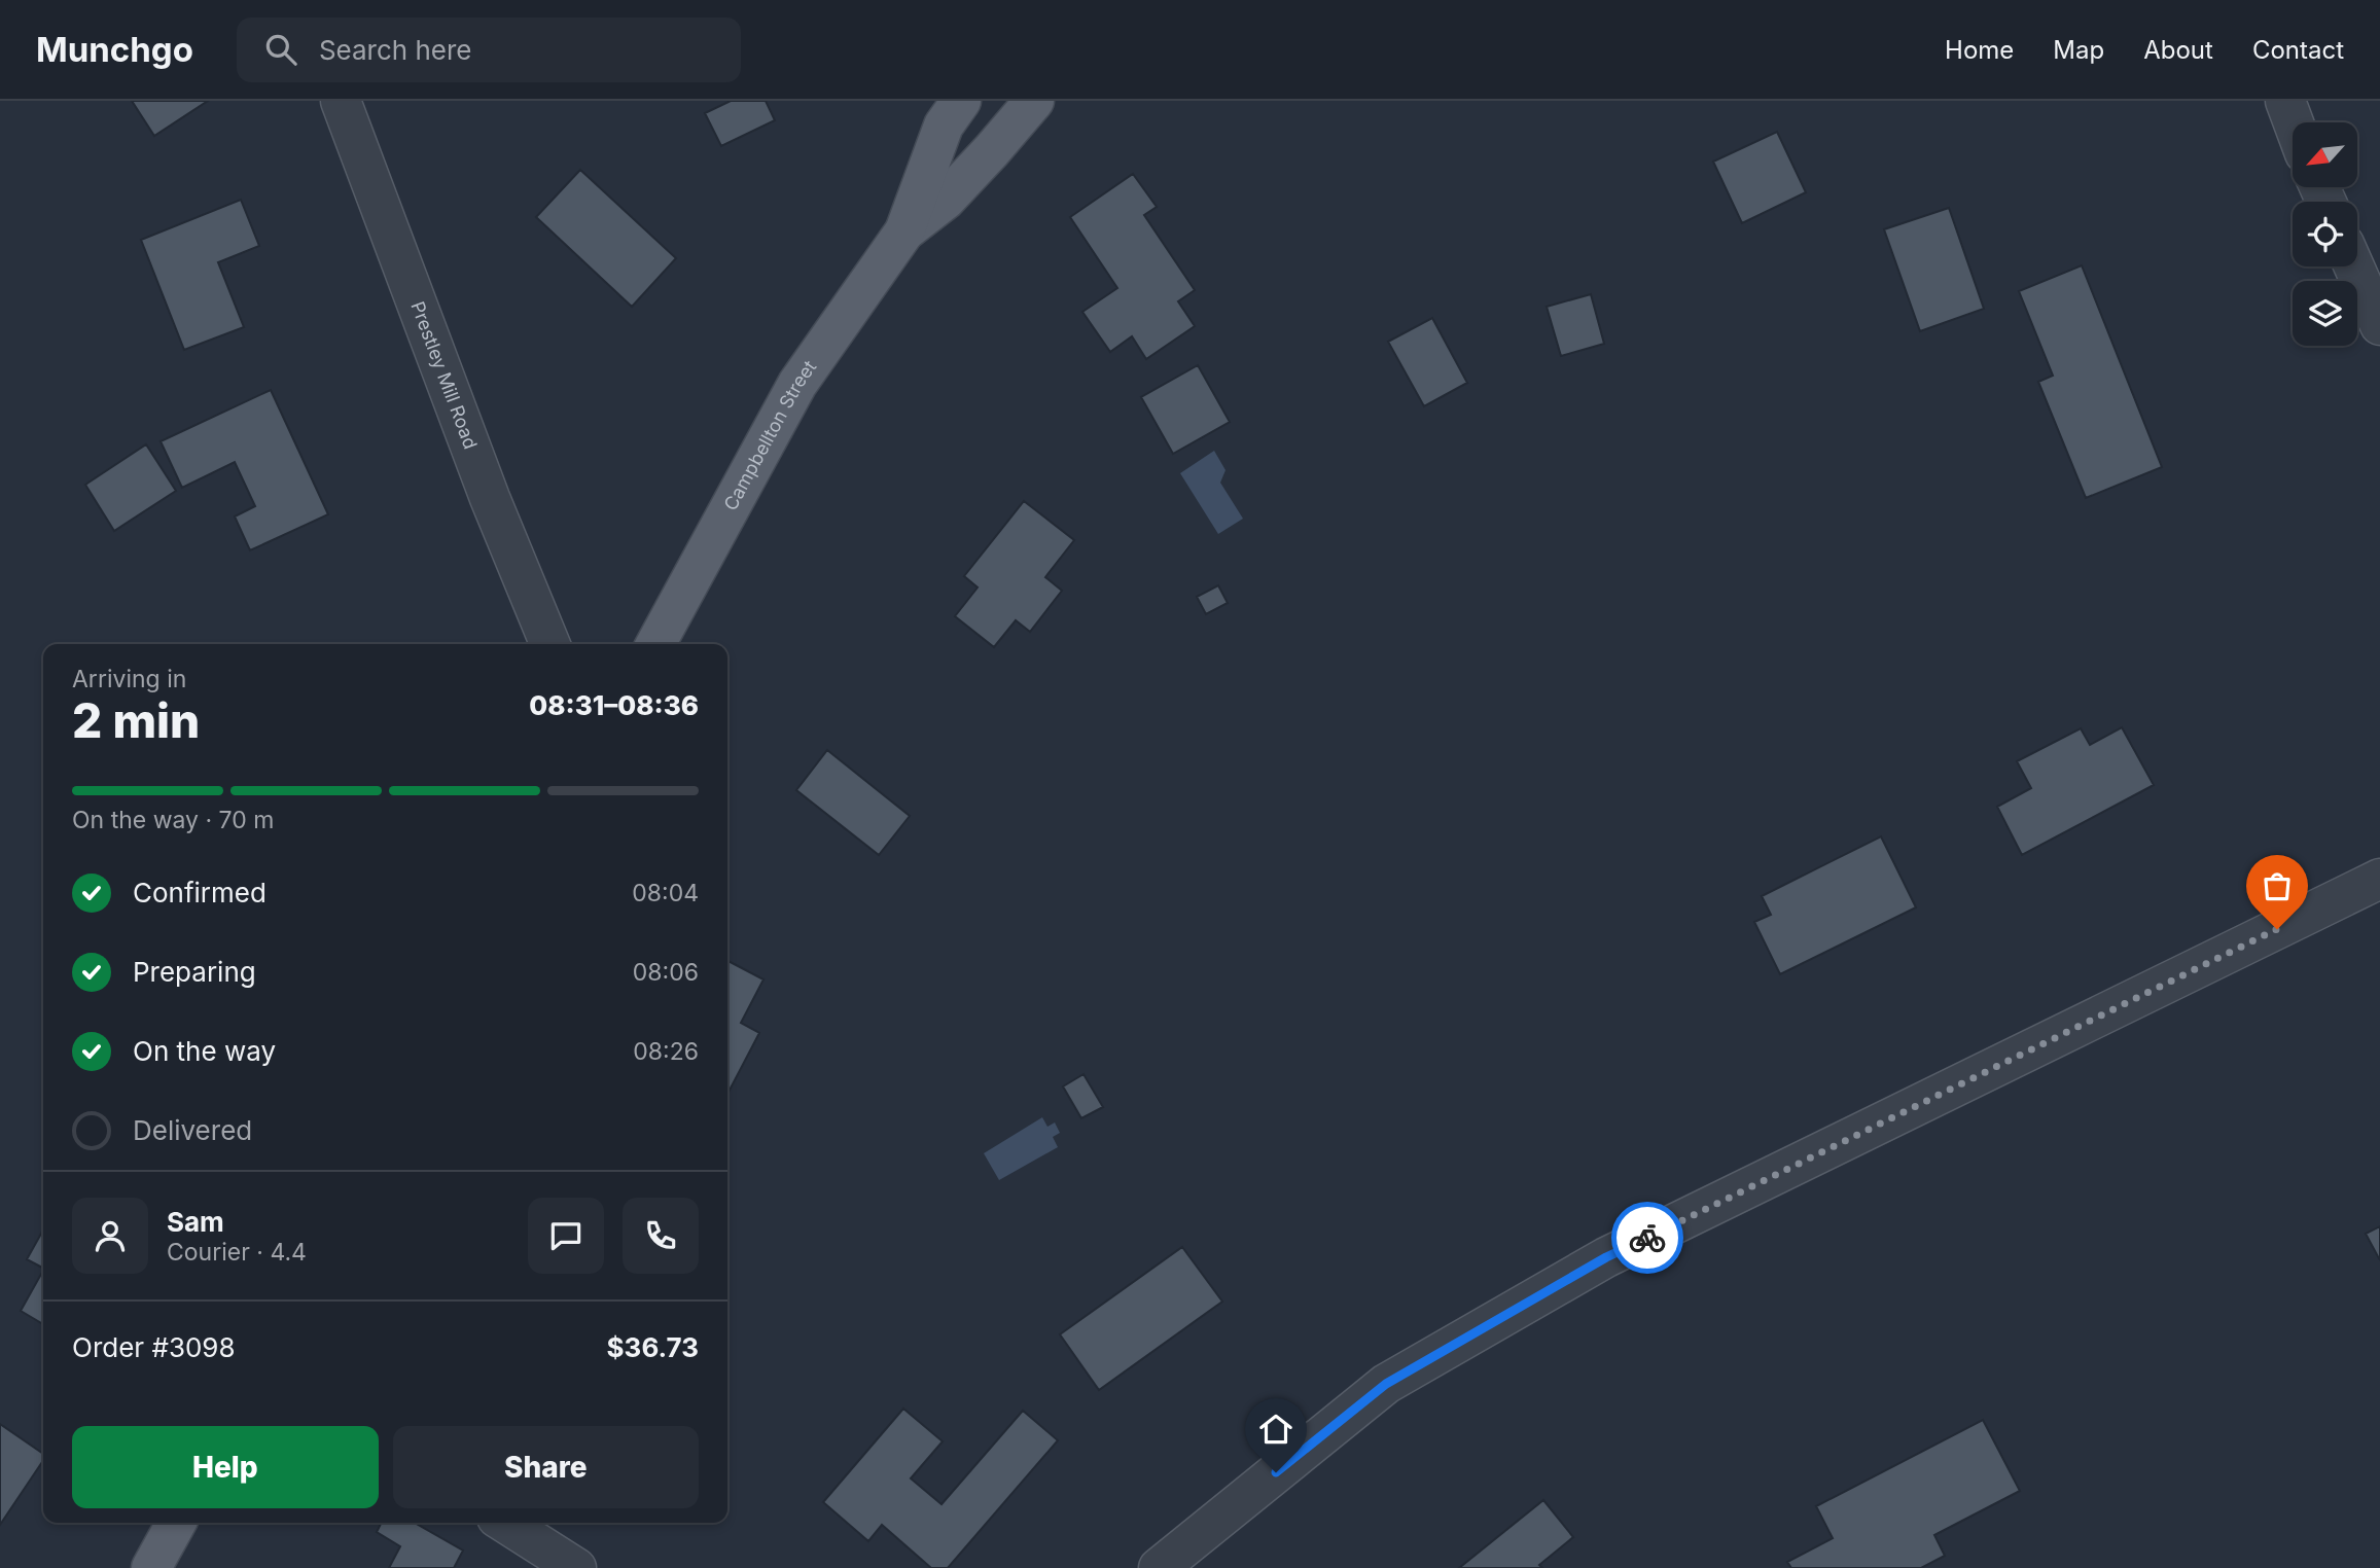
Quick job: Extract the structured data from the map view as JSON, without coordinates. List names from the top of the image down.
{
  "streets": {
    "main road": ["Campbellton Street"],
    "street": ["Prestley Mill Road"]
  },
  "north": "bottom left",
  "page": {
    "header": "Munchgo",
    "search": "Search here",
    "nav": [
      "Home",
      "Map",
      "About",
      "Contact"
    ],
    "heading": ["2 min", "Arriving in", "08:31–08:36"],
    "panel": [
      "Sam",
      "Courier · 4.4",
      "Order #3098",
      "$36.73"
    ],
    "bar": "On the way · 70 m",
    "list": [
      ["Confirmed", "08:04"],
      ["Preparing", "08:06"],
      ["On the way", "08:26"],
      "Delivered"
    ],
    "buttons": ["Help", "Share"]
  }
}
